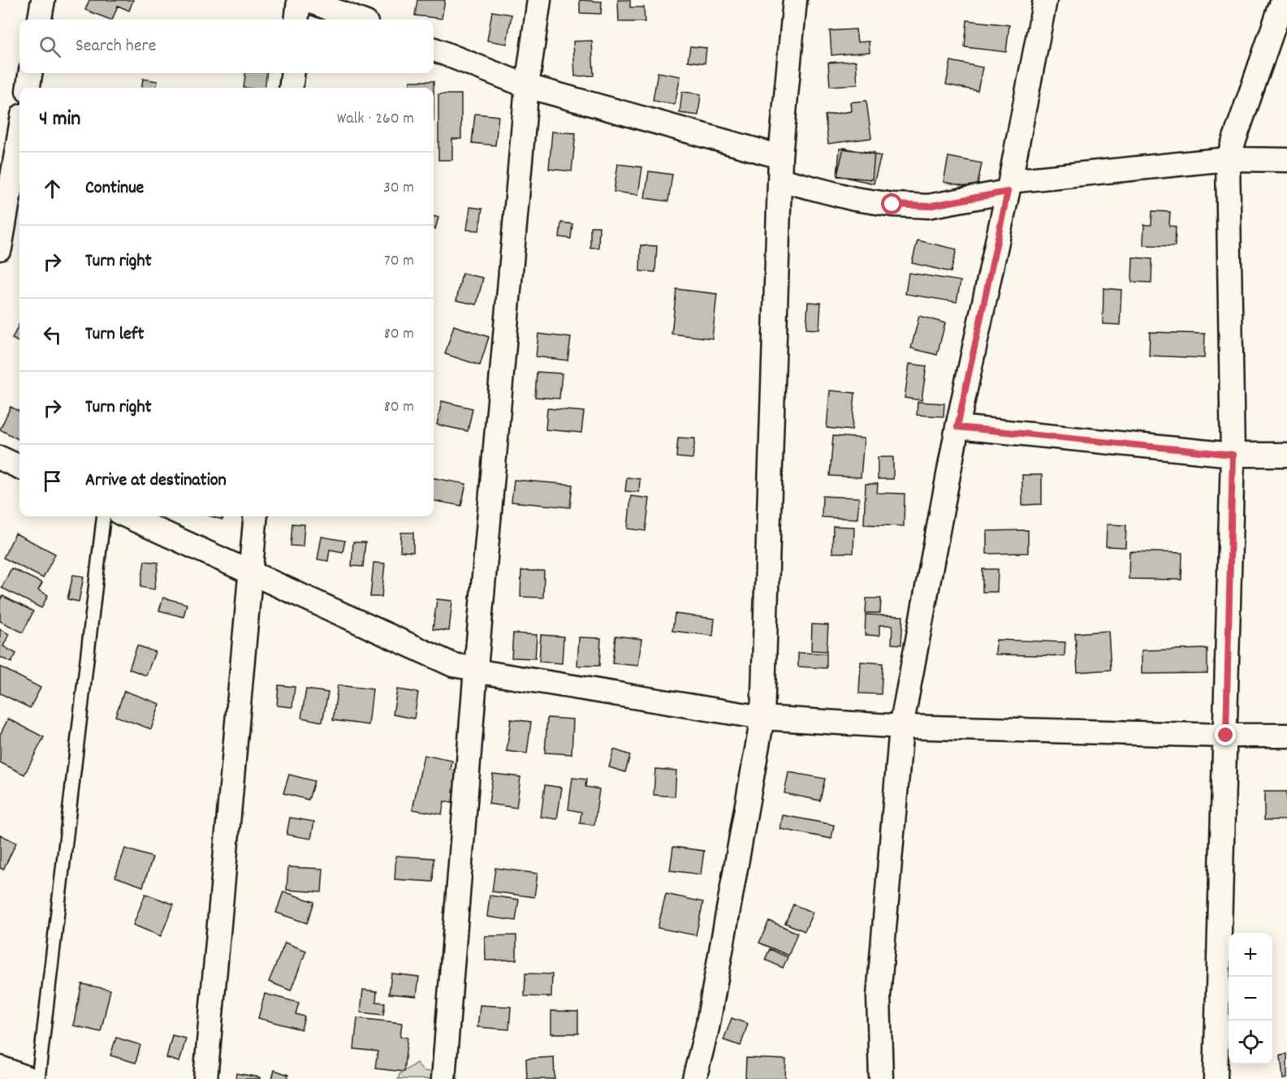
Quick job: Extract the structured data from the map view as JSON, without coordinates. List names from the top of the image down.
{
  "page": {
    "search": "Search here",
    "heading": ["4 min", "Walk · 260 m"],
    "list": [
      ["Continue", "30 m"],
      ["Turn right", "70 m"],
      ["Turn left", "80 m"],
      ["Turn right", "80 m"],
      "Arrive at destination"
    ],
    "map_buttons": ["+", "−"]
  }
}
